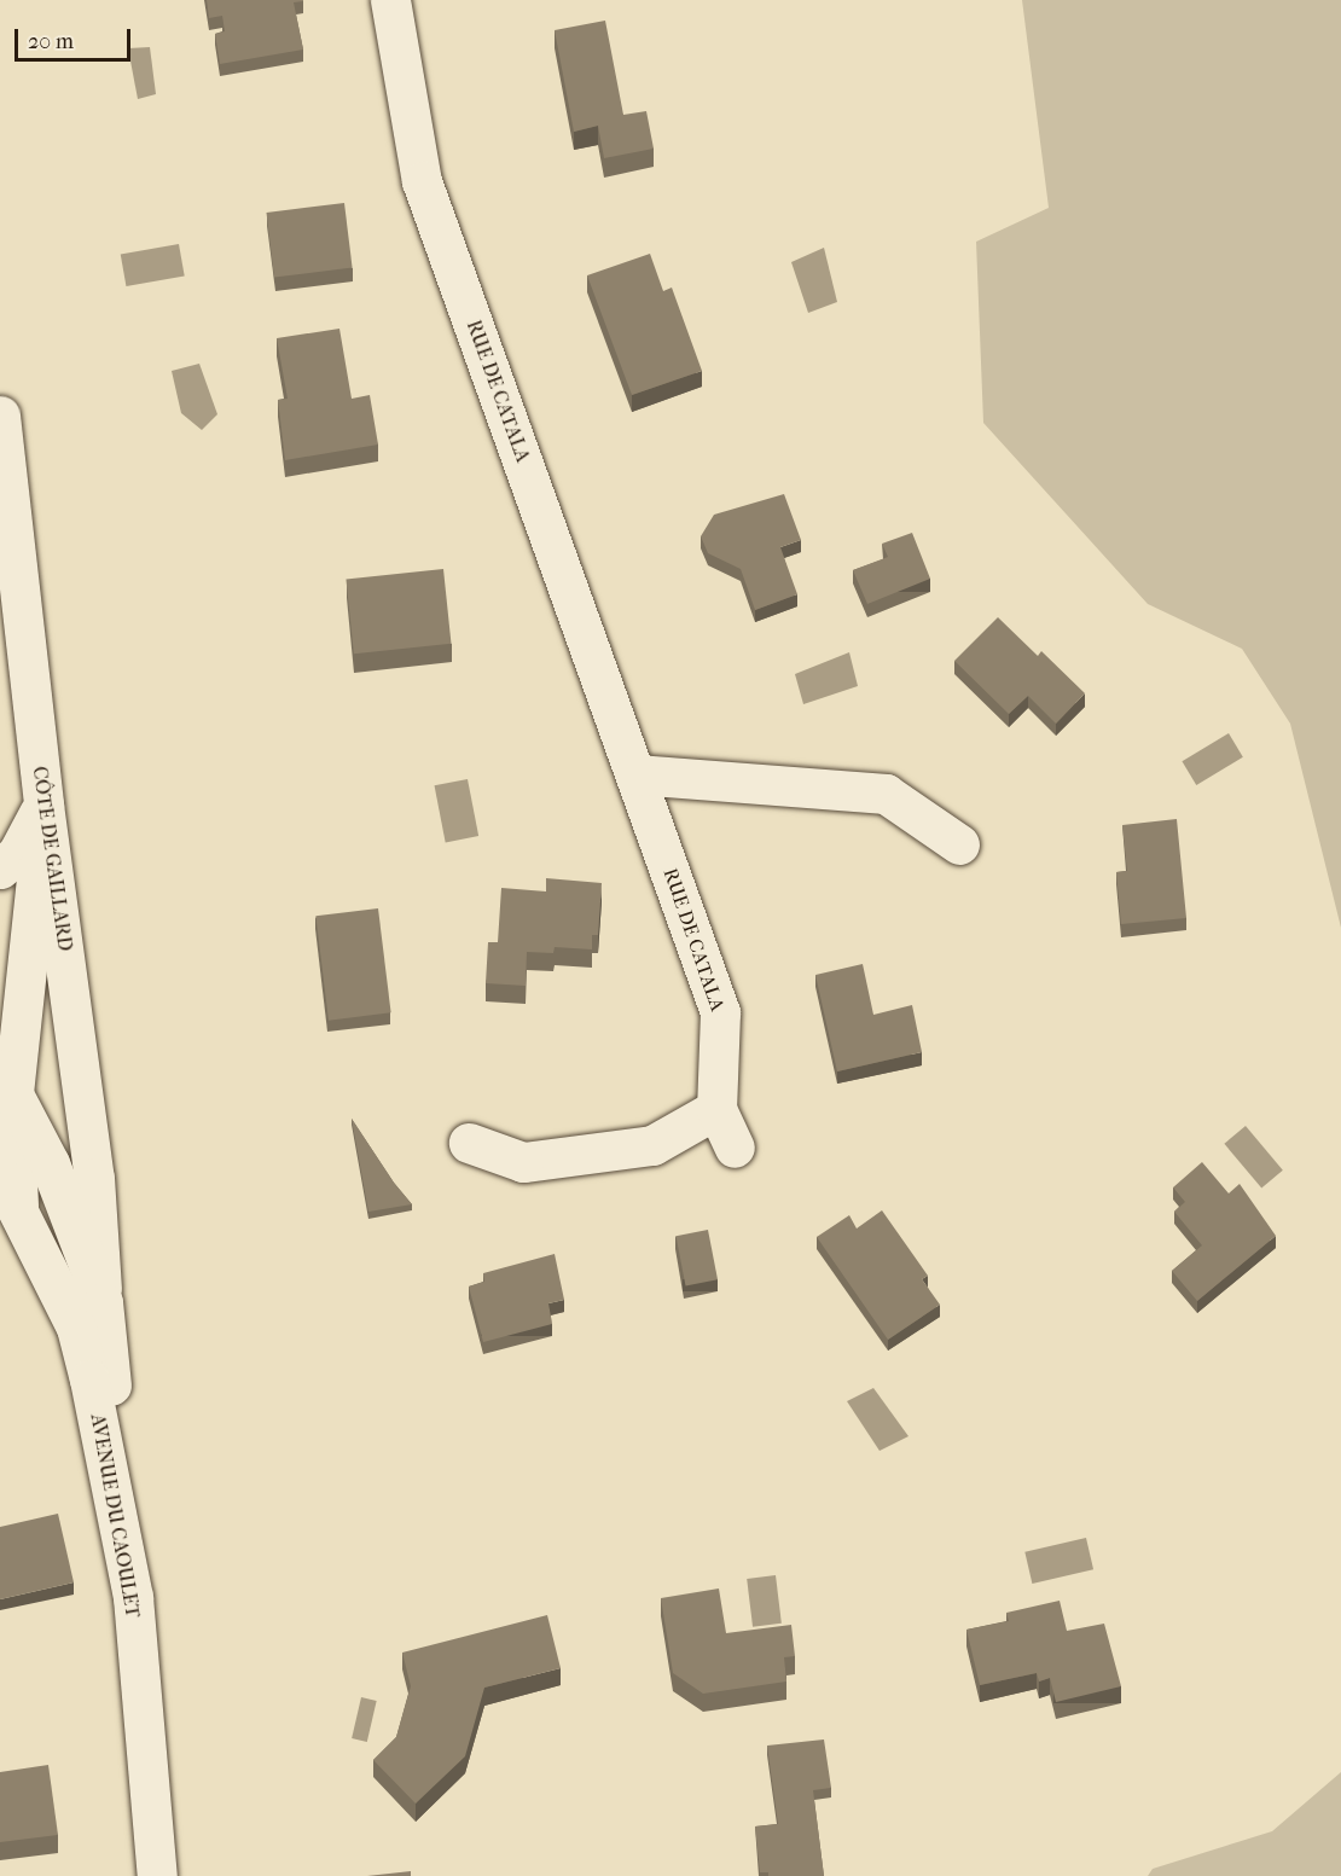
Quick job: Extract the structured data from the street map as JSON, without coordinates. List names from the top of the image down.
{
  "streets": {
    "street": ["RUE DE CATALA", "CÔTE DE GAILLARD", "AVENUE DU CAOULET"]
  },
  "scale_bar": "20 m"
}
